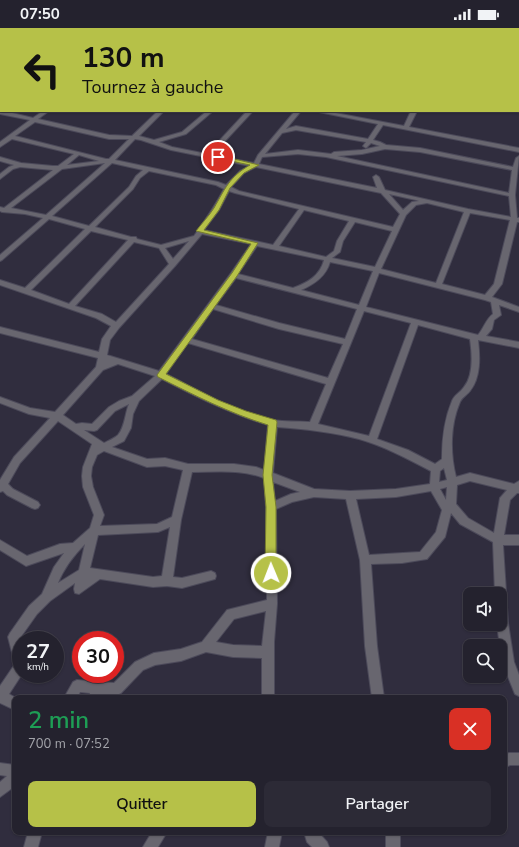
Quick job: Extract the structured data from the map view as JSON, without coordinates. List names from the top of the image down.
{
  "page": {
    "status": "07:50",
    "turn": ["130 m", "Tournez à gauche"],
    "speed": "27 km/h",
    "limit": "30",
    "heading": ["2 min", "700 m · 07:52"],
    "buttons": ["Quitter", "Partager"]
  }
}
